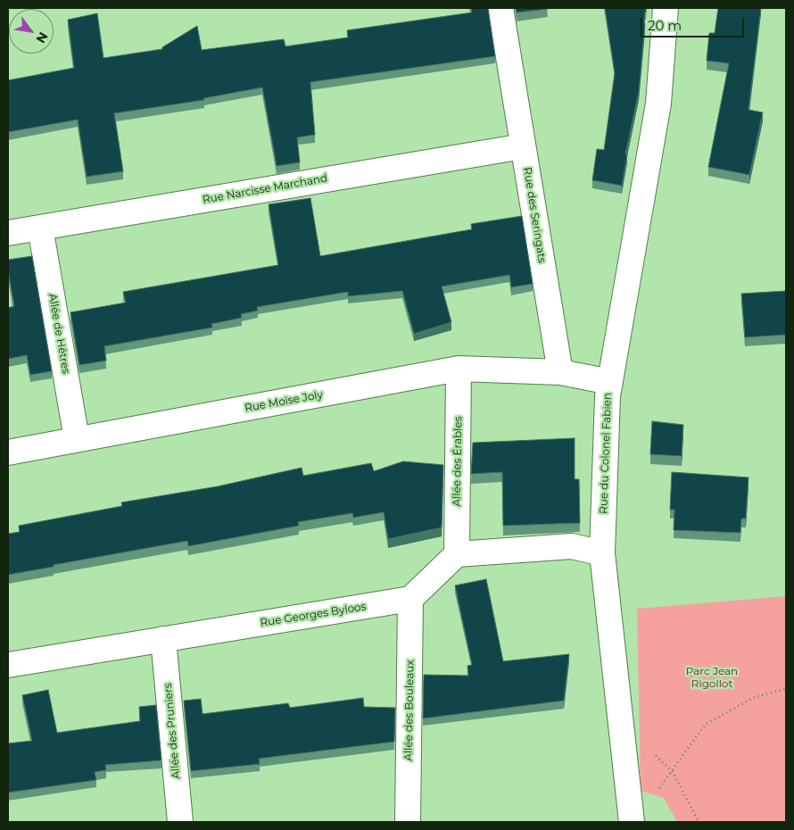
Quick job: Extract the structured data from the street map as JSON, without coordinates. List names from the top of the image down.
{
  "streets": {
    "street": [
      "Rue Narcisse Marchand",
      "Rue des Seringats",
      "Allée de Hêtres",
      "Rue Moïse Joly",
      "Rue du Colonel Fabien",
      "Allée des Érables",
      "Rue Georges Byloos",
      "Allée des Bouleaux",
      "Allée des Pruniers"
    ]
  },
  "crossings": [
    ["Rue Narcisse Marchand", "Rue des Seringats"],
    ["Rue Narcisse Marchand", "Allée de Hêtres"],
    ["Rue des Seringats", "Rue Moïse Joly"],
    ["Allée de Hêtres", "Rue Moïse Joly"],
    ["Rue Moïse Joly", "Allée des Érables"],
    ["Rue Georges Byloos", "Allée des Bouleaux"],
    ["Rue Georges Byloos", "Allée des Pruniers"]
  ],
  "parks": ["Parc Jean Rigollot"],
  "scale_bar": "20 m",
  "north": "bottom right"
}
